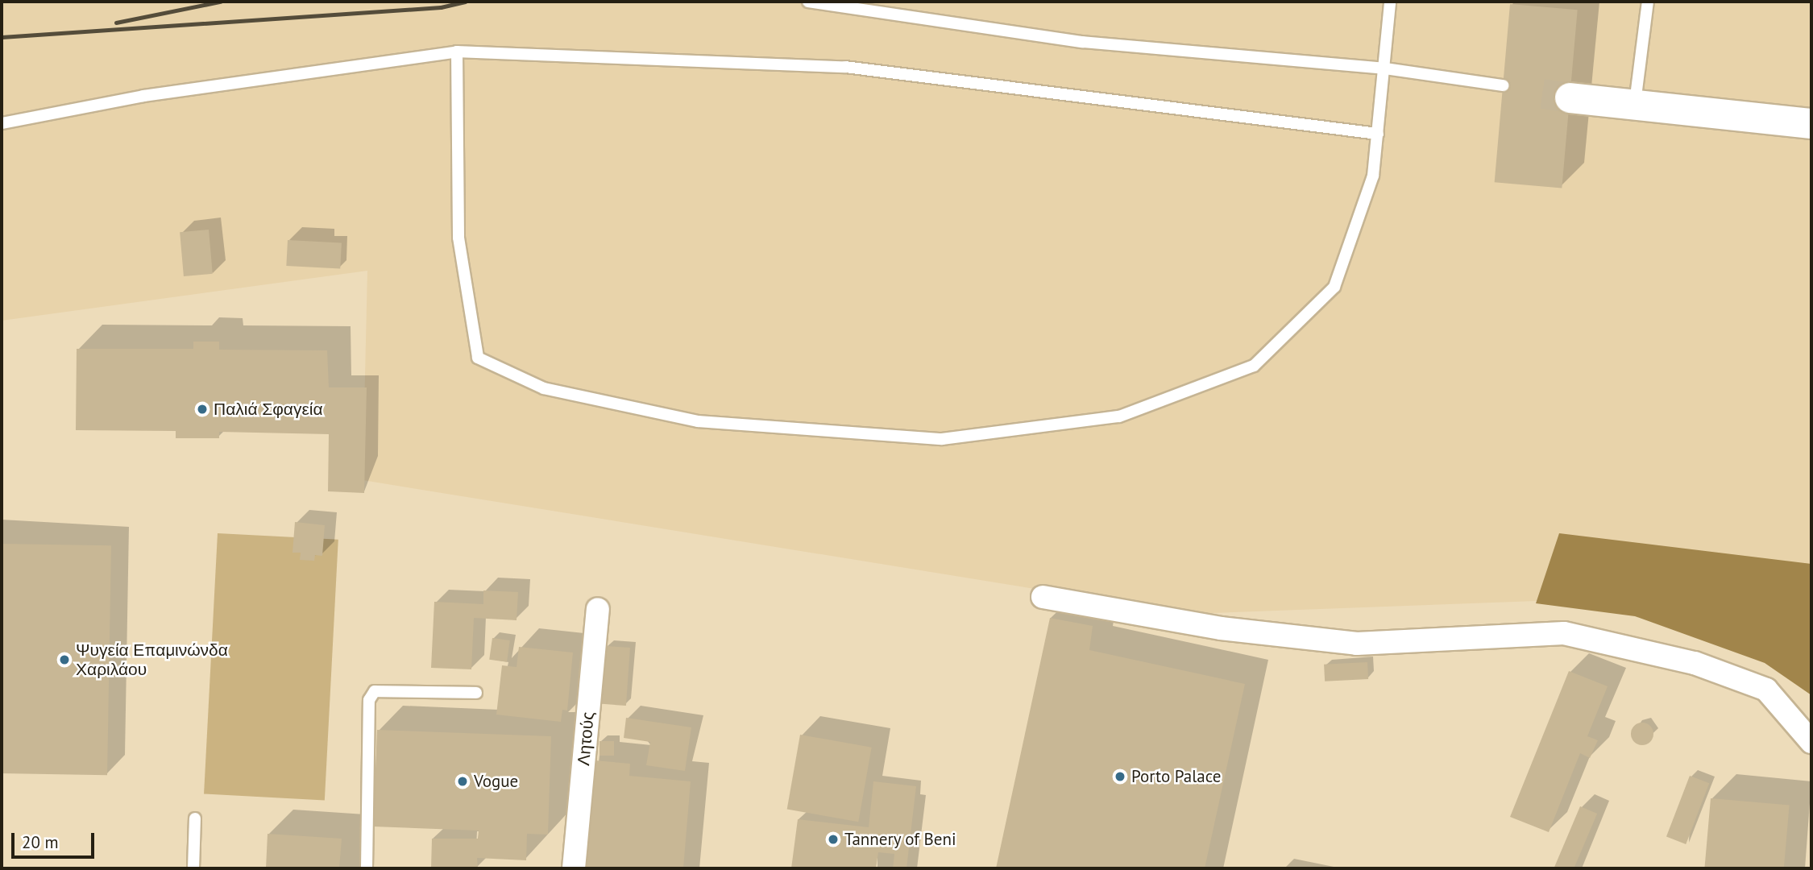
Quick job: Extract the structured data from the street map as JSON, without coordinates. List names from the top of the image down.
{
  "streets": {
    "street": ["Λητούς"]
  },
  "places": [
    "Παλιά Σφαγεία",
    "Ψυγεία Επαμινώνδα Χαριλάου",
    "Porto Palace",
    "Vogue",
    "Tannery of Beni"
  ],
  "scale_bar": "20 m"
}
